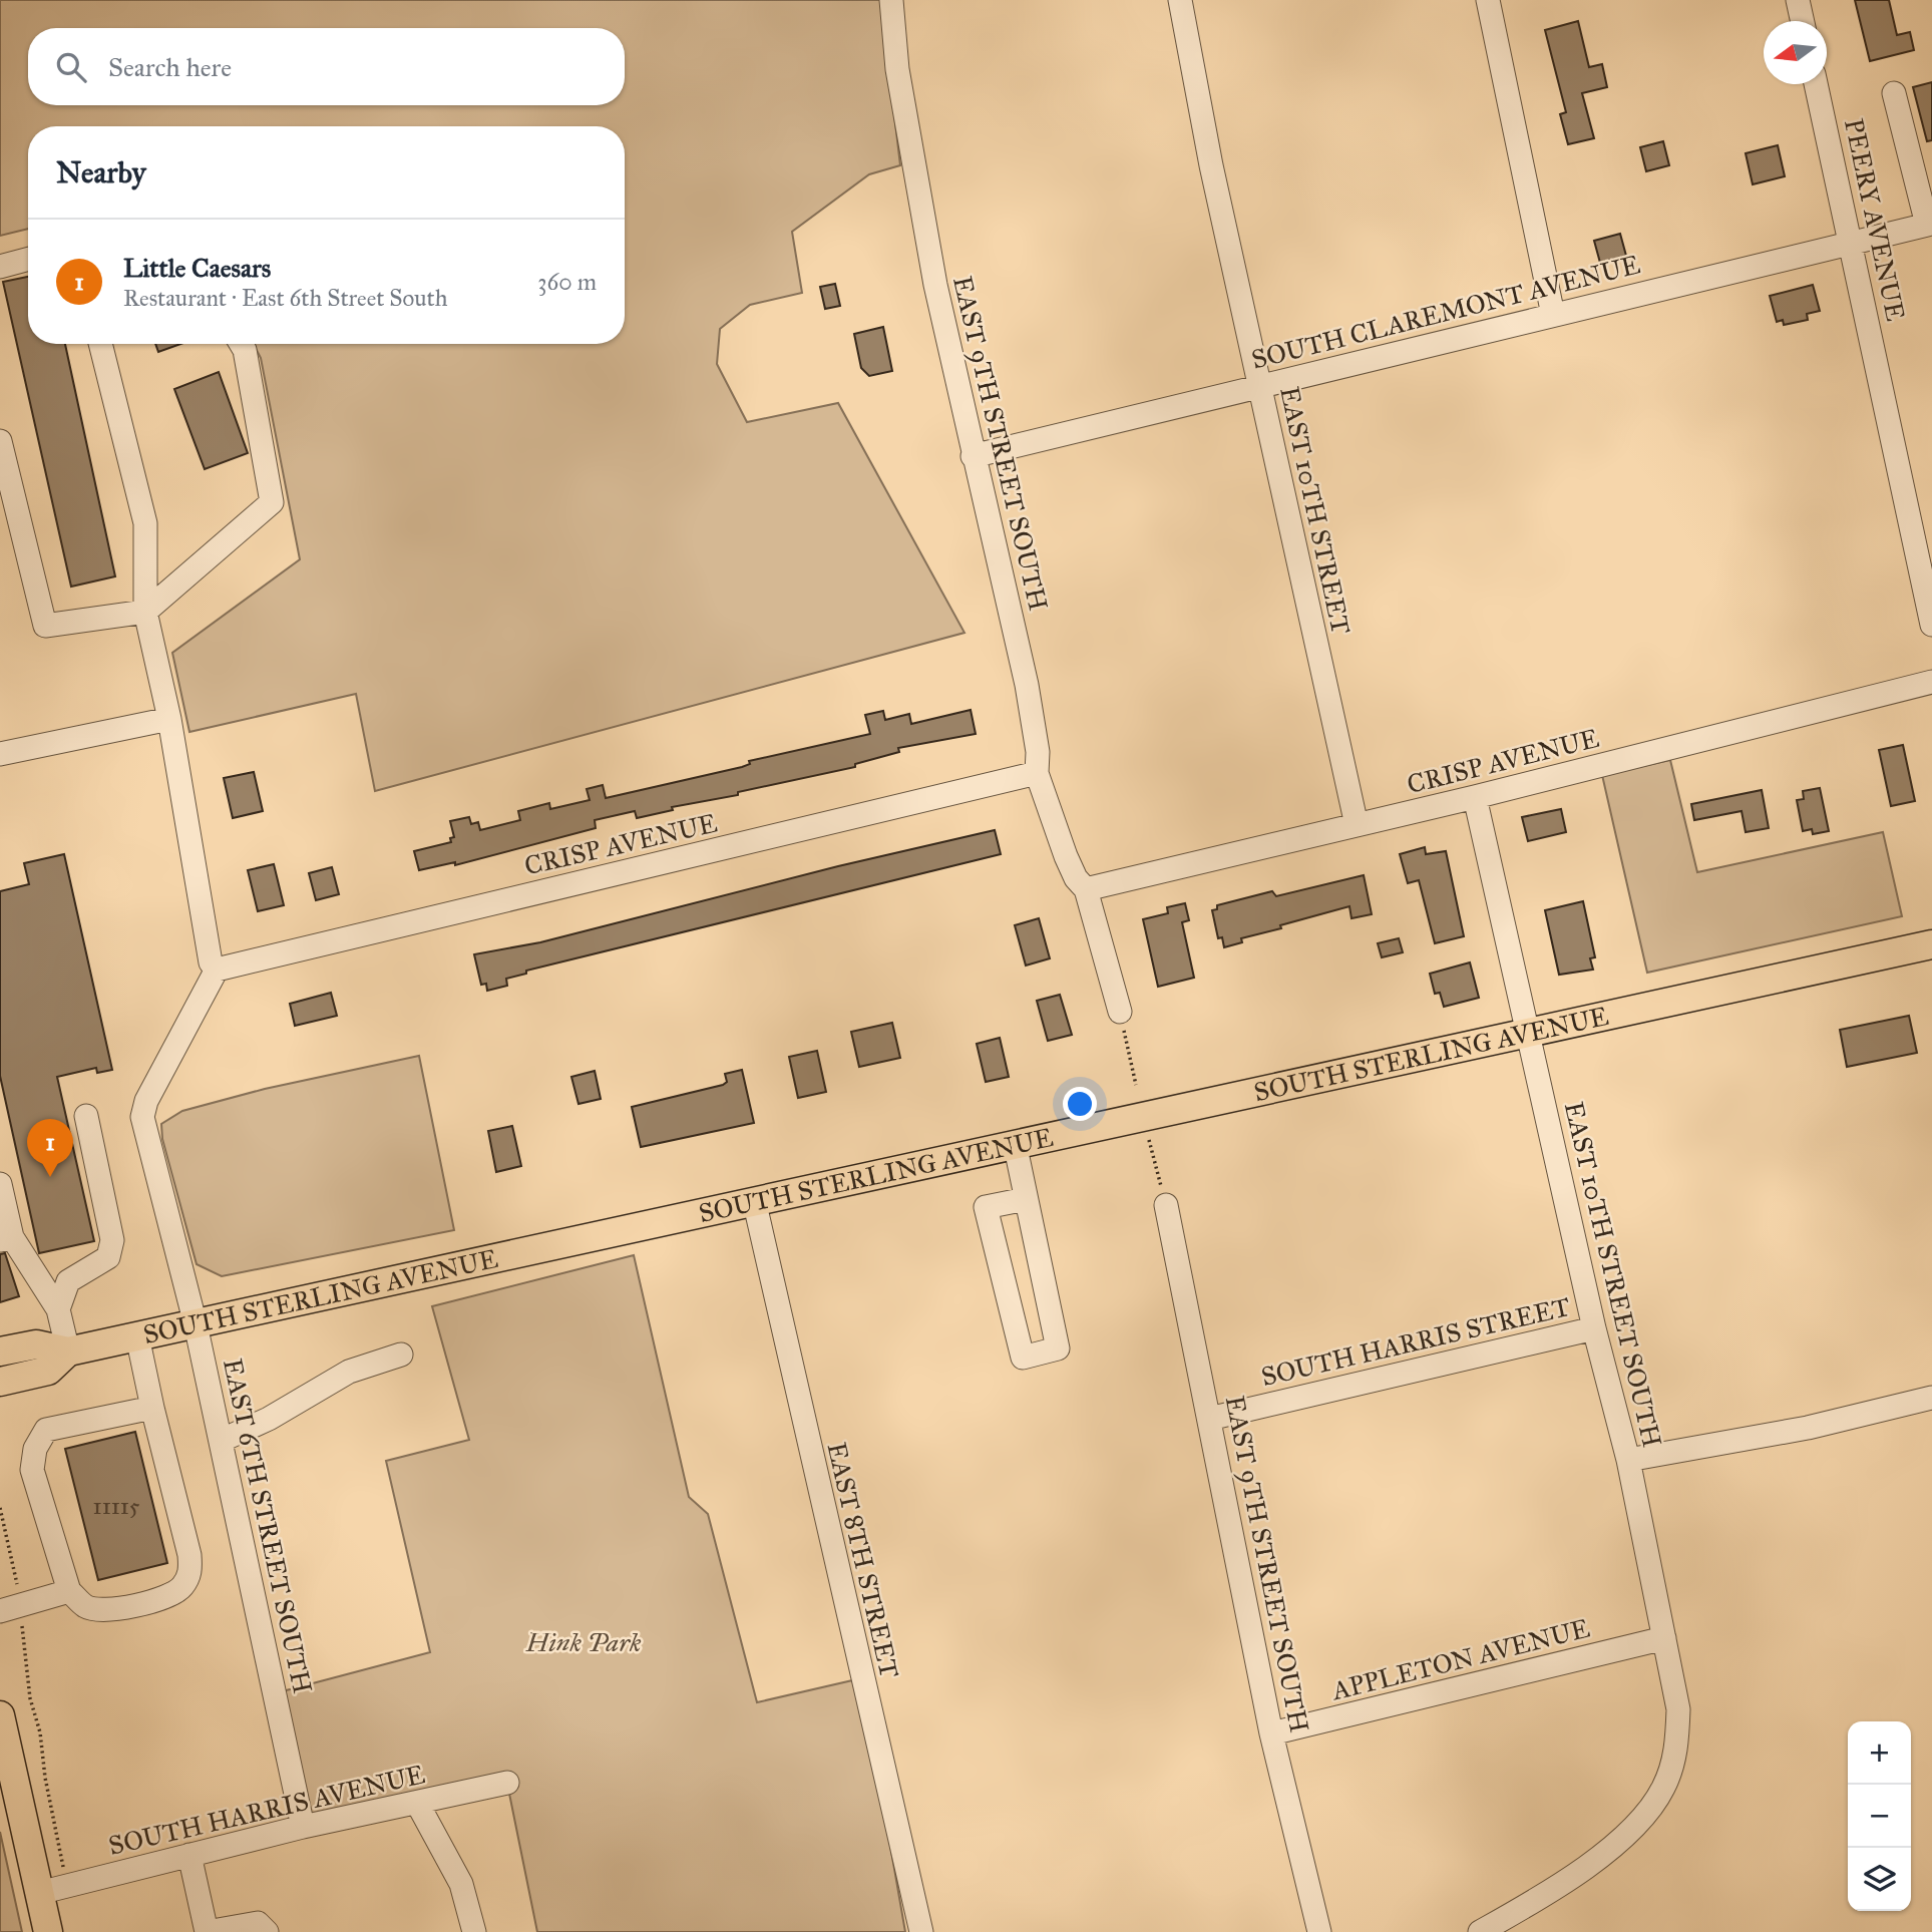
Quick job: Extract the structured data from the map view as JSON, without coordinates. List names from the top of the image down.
{
  "streets": {
    "main road": ["SOUTH STERLING AVENUE"],
    "street": [
      "PEERY AVENUE",
      "SOUTH CLAREMONT AVENUE",
      "EAST 9TH STREET SOUTH",
      "EAST 10TH STREET",
      "CRISP AVENUE",
      "EAST 10TH STREET SOUTH",
      "SOUTH HARRIS STREET",
      "EAST 6TH STREET SOUTH",
      "EAST 8TH STREET",
      "APPLETON AVENUE",
      "SOUTH HARRIS AVENUE"
    ]
  },
  "crossings": [
    ["PEERY AVENUE", "SOUTH CLAREMONT AVENUE"],
    ["SOUTH CLAREMONT AVENUE", "EAST 9TH STREET SOUTH"],
    ["SOUTH CLAREMONT AVENUE", "EAST 10TH STREET"],
    ["EAST 9TH STREET SOUTH", "CRISP AVENUE"],
    ["EAST 9TH STREET SOUTH", "SOUTH HARRIS STREET"],
    ["EAST 9TH STREET SOUTH", "APPLETON AVENUE"],
    ["EAST 10TH STREET", "CRISP AVENUE"],
    ["CRISP AVENUE", "EAST 10TH STREET SOUTH"],
    ["CRISP AVENUE", "EAST 6TH STREET SOUTH"],
    ["SOUTH STERLING AVENUE", "EAST 10TH STREET SOUTH"],
    ["SOUTH STERLING AVENUE", "EAST 6TH STREET SOUTH"],
    ["SOUTH STERLING AVENUE", "EAST 8TH STREET"],
    ["EAST 10TH STREET SOUTH", "SOUTH HARRIS STREET"],
    ["EAST 10TH STREET SOUTH", "APPLETON AVENUE"],
    ["EAST 6TH STREET SOUTH", "SOUTH HARRIS AVENUE"]
  ],
  "parks": ["Hink Park"],
  "house_numbers": ["11115"],
  "north": "left",
  "page": {
    "search": "Search here",
    "heading": "Nearby",
    "list": [
      {
        "mark": "1",
        "name": "Little Caesars",
        "note": "Restaurant · East 6th Street South",
        "value": "360 m"
      }
    ],
    "pins": "1",
    "map_buttons": ["+", "−"]
  }
}
